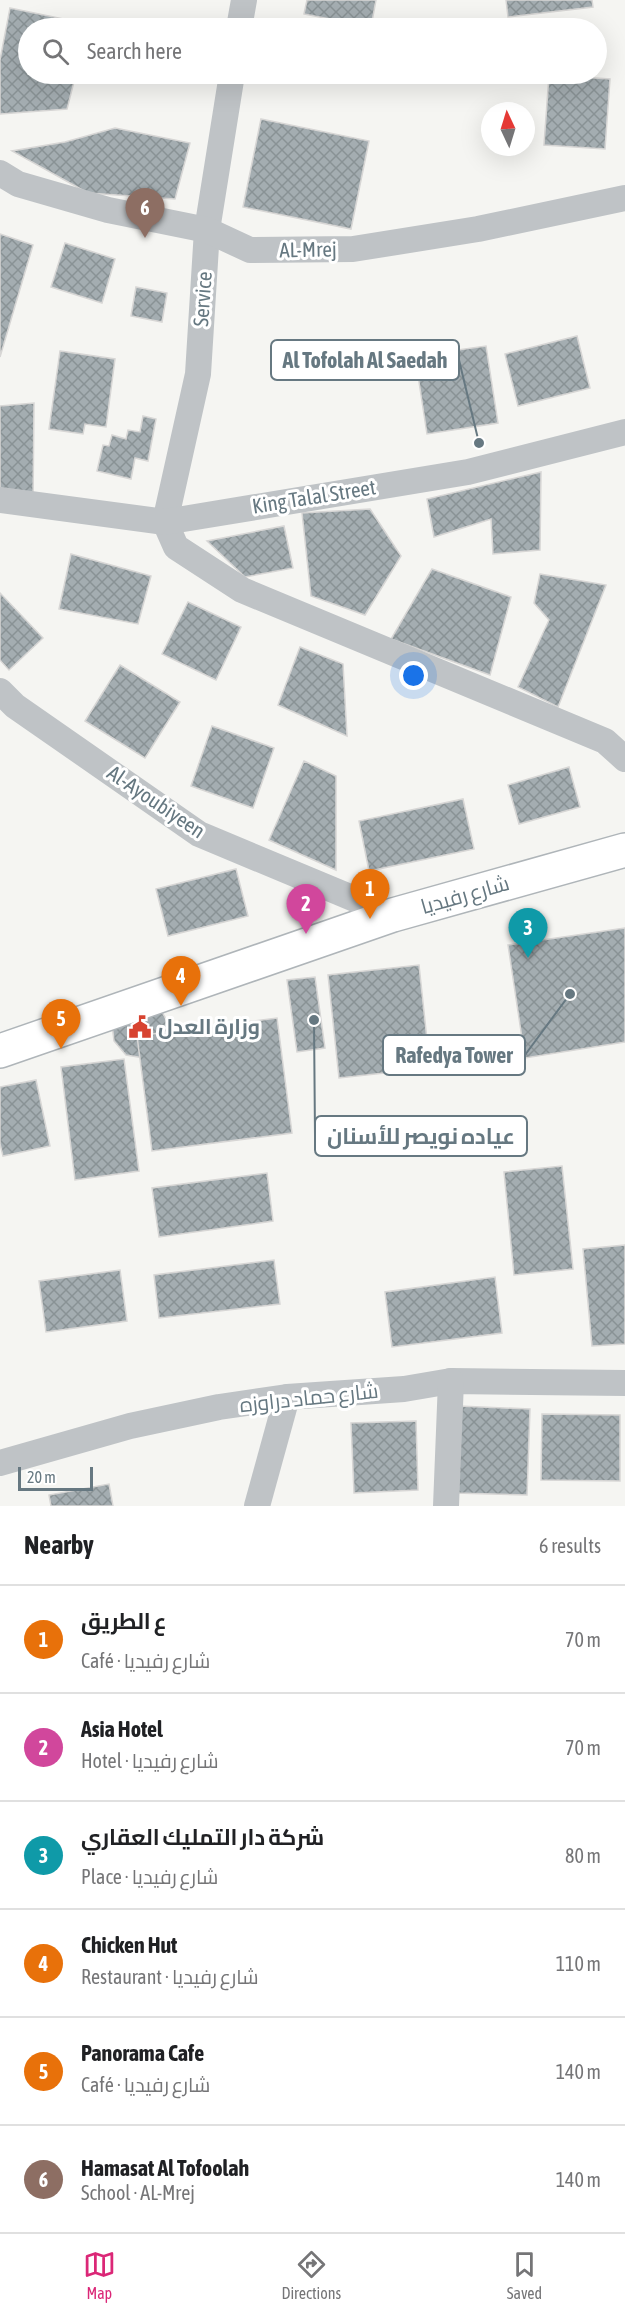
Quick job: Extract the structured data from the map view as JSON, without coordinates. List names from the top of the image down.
{
  "streets": {
    "main road": ["شارع رفيديا"],
    "street": [
      "AL-Mrej",
      "Service",
      "King Talal Street",
      "Al-Ayoubiyeen",
      "شارع حماد دراوزه"
    ]
  },
  "crossings": [
    ["AL-Mrej", "Service"],
    ["Service", "King Talal Street"],
    ["Al-Ayoubiyeen", "شارع رفيديا"]
  ],
  "places": {
    "other": ["Al Tofolah Al Saedah", "Rafedya Tower", "عياده نويصر للأسنان"],
    "public building": ["وزارة العدل"]
  },
  "scale_bar": "20 m",
  "north": "top",
  "page": {
    "search": "Search here",
    "pins": [
      "6",
      "1",
      "2",
      "3",
      "4",
      "5"
    ],
    "scale": "20 m",
    "heading": ["Nearby", "6 results"],
    "list": [
      {
        "mark": "1",
        "name": "ع الطريق",
        "note": "Café · شارع رفيديا",
        "value": "70 m"
      },
      {
        "mark": "2",
        "name": "Asia Hotel",
        "note": "Hotel · شارع رفيديا",
        "value": "70 m"
      },
      {
        "mark": "3",
        "name": "شركة دار التمليك العقاري",
        "note": "Place · شارع رفيديا",
        "value": "80 m"
      },
      {
        "mark": "4",
        "name": "Chicken Hut",
        "note": "Restaurant · شارع رفيديا",
        "value": "110 m"
      },
      {
        "mark": "5",
        "name": "Panorama Cafe",
        "note": "Café · شارع رفيديا",
        "value": "140 m"
      },
      {
        "mark": "6",
        "name": "Hamasat Al Tofoolah",
        "note": "School · AL-Mrej",
        "value": "140 m"
      }
    ],
    "nav": ["Map", "Directions", "Saved"]
  }
}
